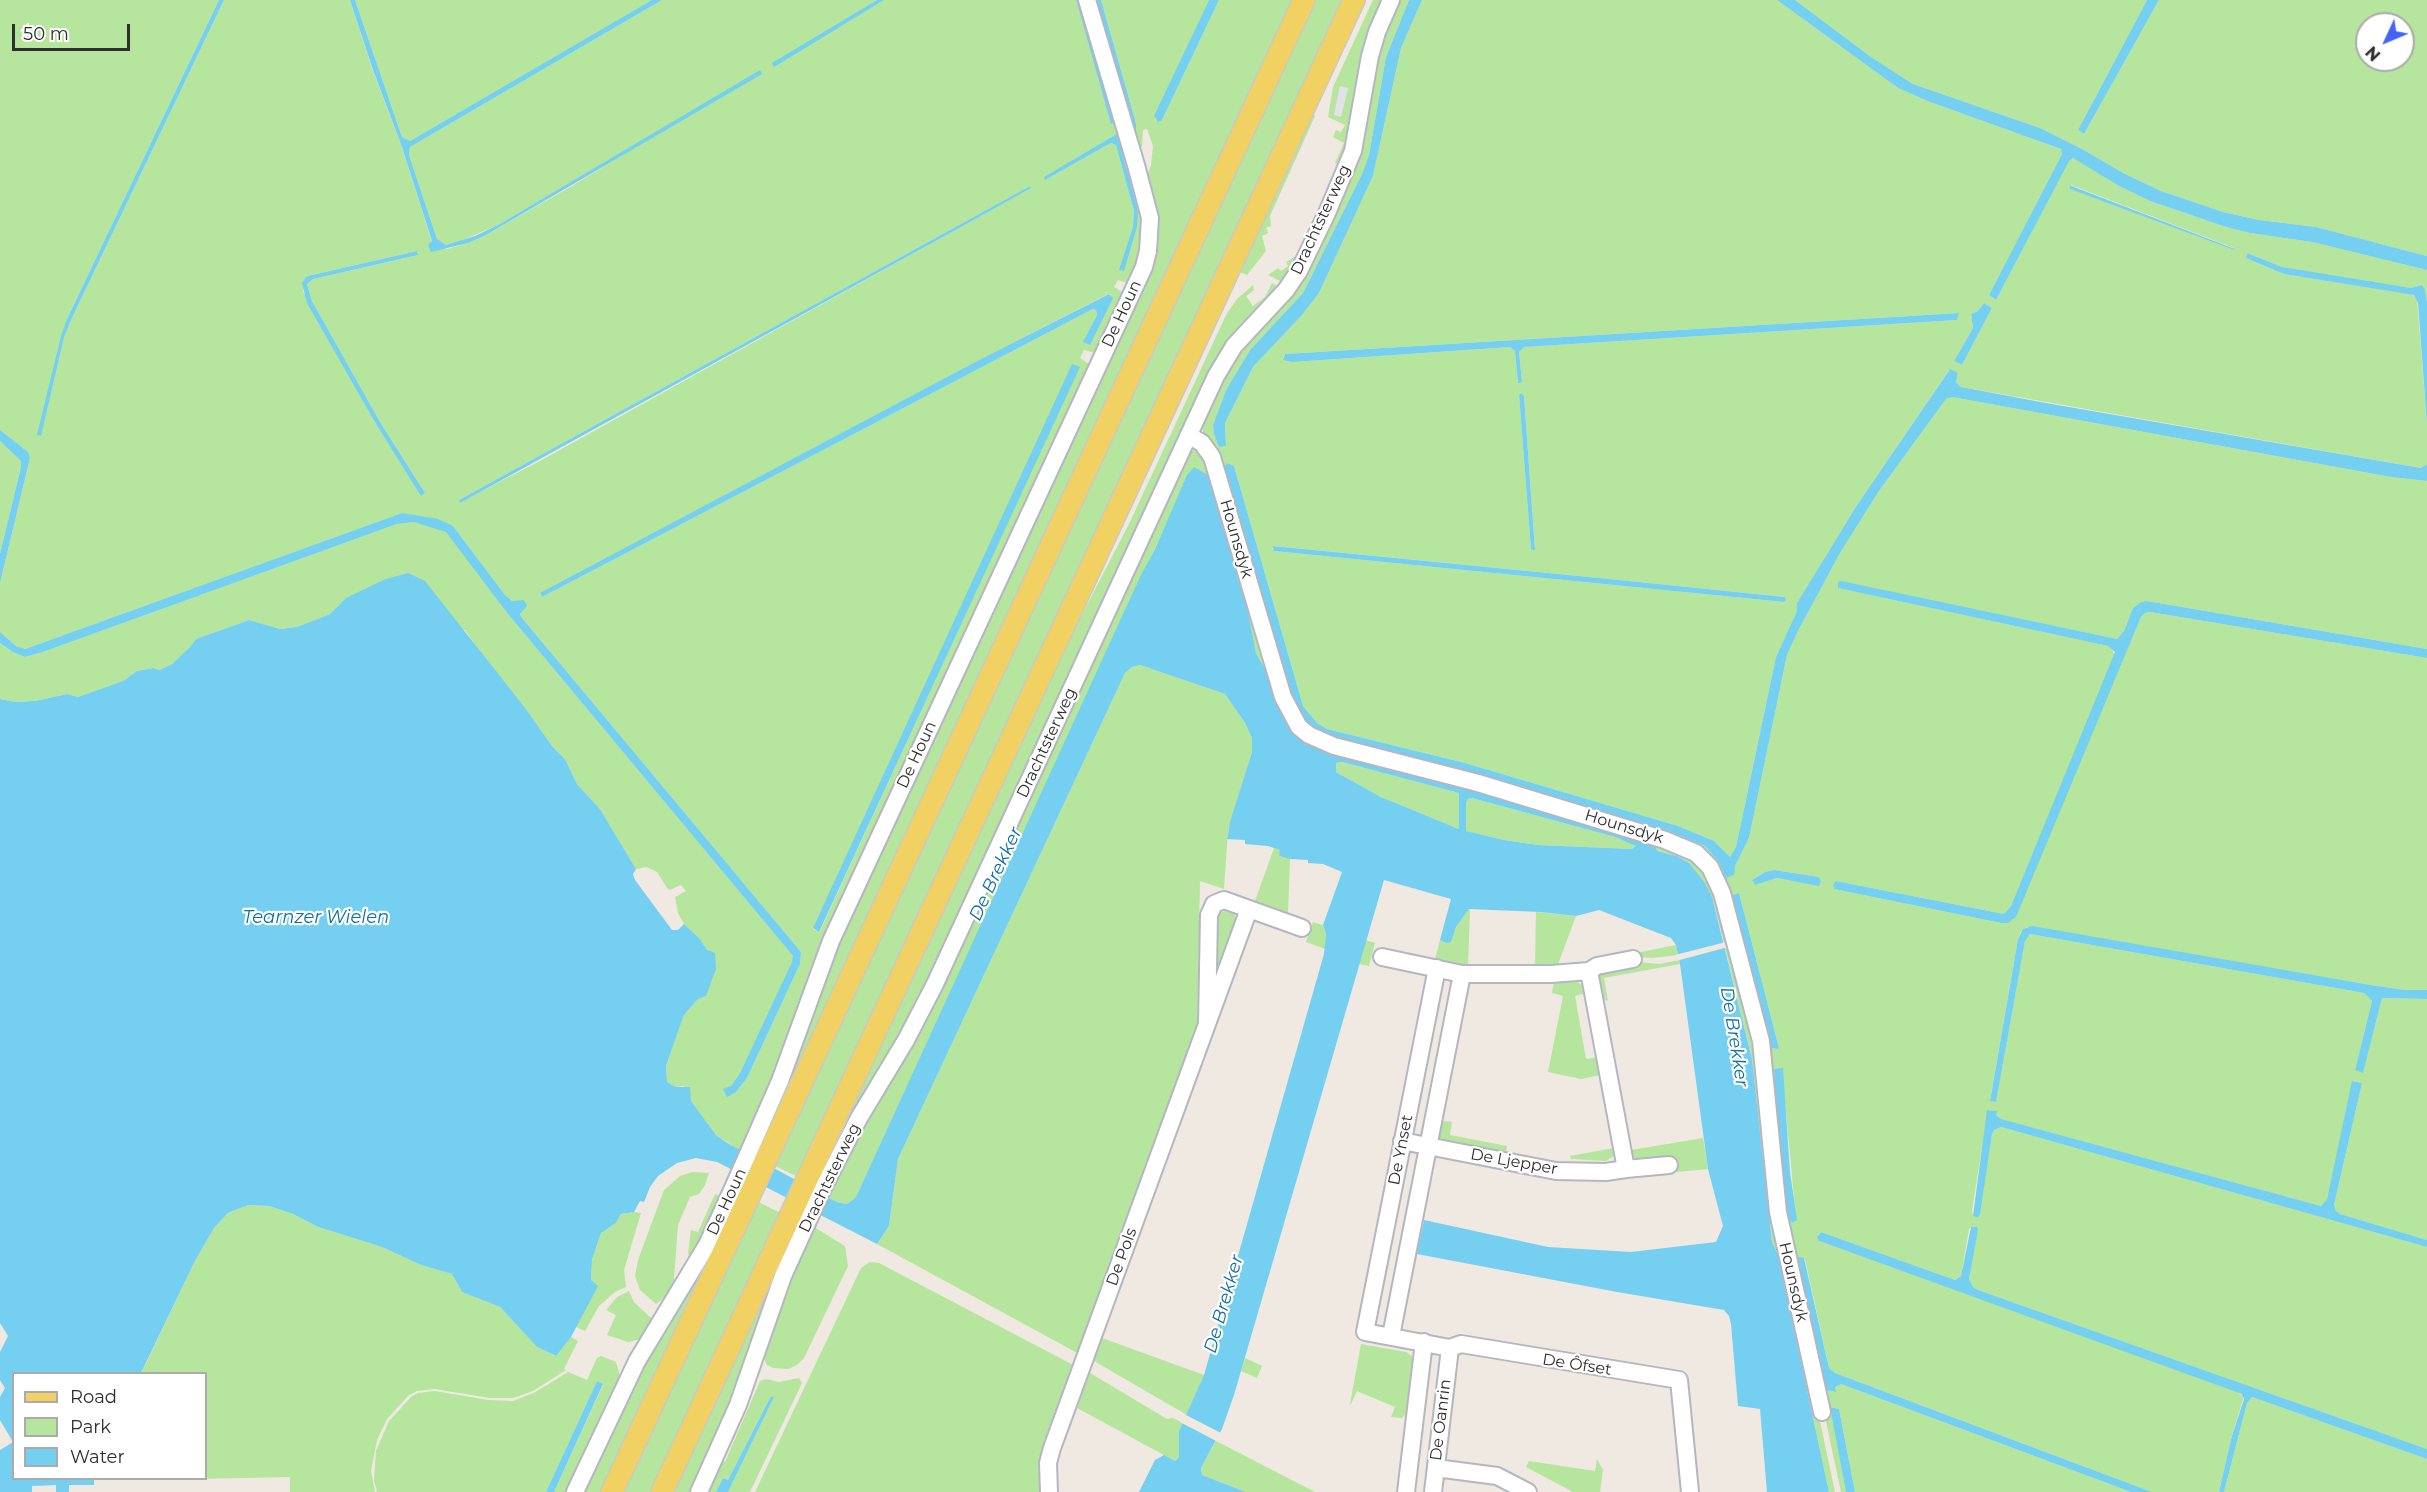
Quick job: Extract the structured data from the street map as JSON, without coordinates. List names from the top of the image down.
{
  "streets": {
    "main road": ["Drachtsterweg"],
    "street": [
      "De Houn",
      "Hounsdyk",
      "De Ynset",
      "De Ljepper",
      "De Pols",
      "De Ôfset",
      "De Oanrin"
    ]
  },
  "crossings": [
    ["Drachtsterweg", "Hounsdyk"],
    ["De Ynset", "De Ljepper"],
    ["De Ynset", "De Ôfset"],
    ["De Ôfset", "De Oanrin"]
  ],
  "water": ["De Brekker", "Tearnzer Wielen"],
  "legend": ["Road", "Park", "Water"],
  "scale_bar": "50 m",
  "north": "bottom left"
}
